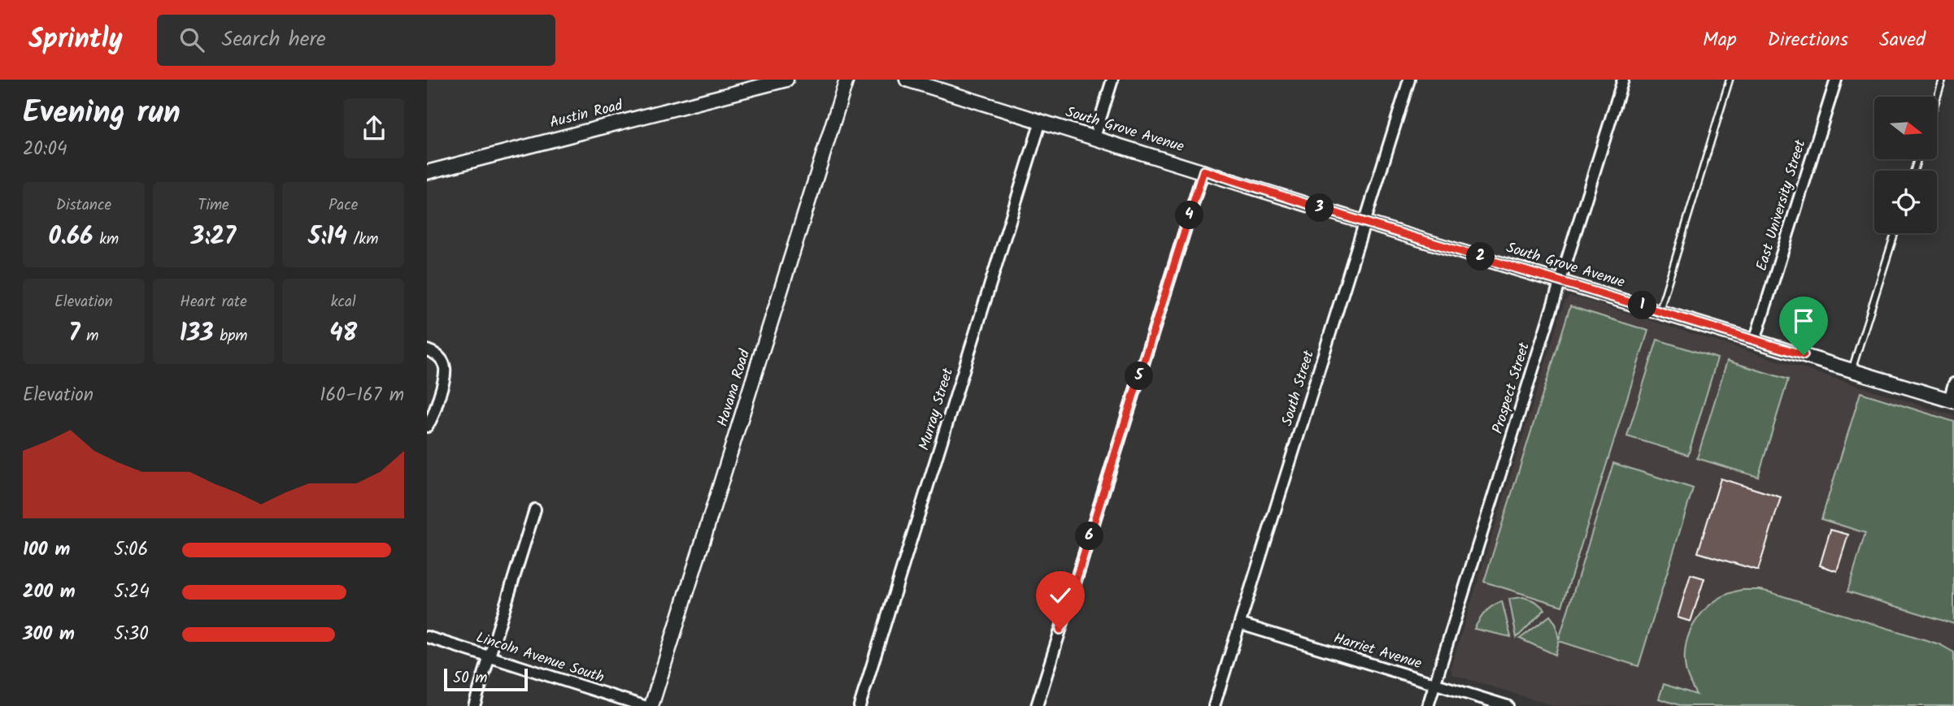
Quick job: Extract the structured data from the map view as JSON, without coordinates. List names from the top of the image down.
{
  "streets": {
    "street": [
      "Austin Road",
      "South Grove Avenue",
      "East University Street",
      "Havana Road",
      "South Street",
      "Prospect Street",
      "Murray Street",
      "Harriet Avenue",
      "Lincoln Avenue South"
    ]
  },
  "crossings": [
    ["South Grove Avenue", "East University Street"],
    ["South Grove Avenue", "South Street"],
    ["South Grove Avenue", "Prospect Street"],
    ["South Grove Avenue", "Murray Street"],
    ["South Street", "Harriet Avenue"],
    ["Prospect Street", "Harriet Avenue"]
  ],
  "scale_bar": "50 m",
  "north": "right",
  "page": {
    "header": "Sprintly",
    "search": "Search here",
    "nav": ["Map", "Directions", "Saved"],
    "heading": ["Evening run", "20:04"],
    "stats": [
      ["Distance", "0.66 km"],
      ["Time", "3:27"],
      ["Pace", "5:14 /km"],
      ["Elevation", "7 m"],
      ["Heart rate", "133 bpm"],
      ["kcal", "48"]
    ],
    "pins": [
      "3",
      "4",
      "2",
      "1",
      "5",
      "6"
    ],
    "chart": ["Elevation", "160–167 m"],
    "list": [
      {
        "name": "100 m",
        "note": "5:06"
      },
      {
        "name": "200 m",
        "note": "5:24"
      },
      {
        "name": "300 m",
        "note": "5:30"
      }
    ],
    "scale": "50 m"
  }
}
